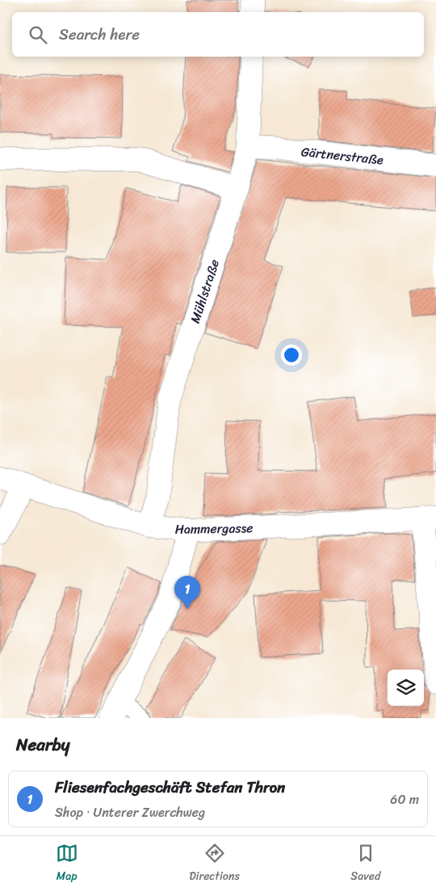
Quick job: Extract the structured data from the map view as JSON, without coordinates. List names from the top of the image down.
{
  "streets": {
    "street": ["Gärtnerstraße", "Mühlstraße", "Hammergasse"]
  },
  "crossings": [
    ["Gärtnerstraße", "Mühlstraße"],
    ["Mühlstraße", "Hammergasse"]
  ],
  "page": {
    "search": "Search here",
    "pins": "1",
    "heading": "Nearby",
    "list": [
      {
        "mark": "1",
        "name": "Fliesenfachgeschäft Stefan Thron",
        "note": "Shop · Unterer Zwerchweg",
        "value": "60 m"
      }
    ],
    "nav": ["Map", "Directions", "Saved"]
  }
}
